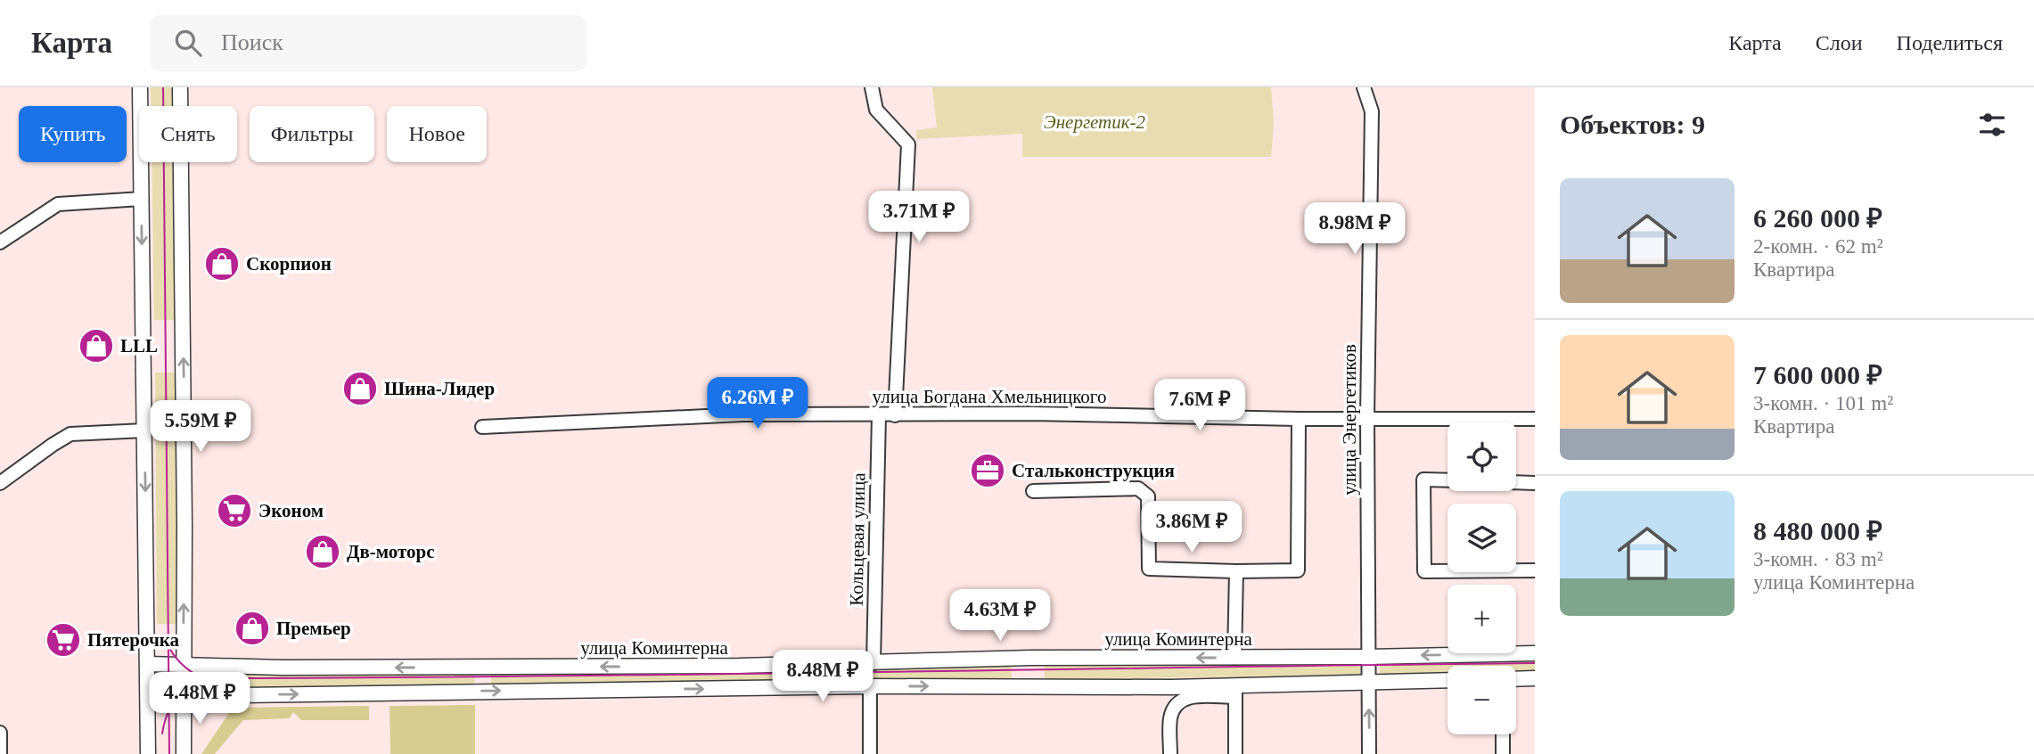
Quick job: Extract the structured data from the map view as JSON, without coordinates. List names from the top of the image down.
{
  "streets": {
    "street": [
      "улица Богдана Хмельницкого",
      "улица Энергетиков",
      "Кольцевая улица",
      "улица Коминтерна"
    ]
  },
  "crossings": [
    ["улица Богдана Хмельницкого", "улица Энергетиков"],
    ["улица Богдана Хмельницкого", "Кольцевая улица"],
    ["улица Энергетиков", "улица Коминтерна"],
    ["Кольцевая улица", "улица Коминтерна"]
  ],
  "parks": ["Энергетик-2"],
  "places": {
    "shop": [
      "Скорпион",
      "LLL",
      "Шина-Лидер",
      "Дв-моторс",
      "Премьер"
    ],
    "office": ["Стальконструкция"],
    "supermarket": ["Эконом", "Пятерочка"]
  },
  "page": {
    "header": "Карта",
    "search": "Поиск",
    "nav": ["Карта", "Слои", "Поделиться"],
    "heading": "Объектов: 9",
    "chip": [
      "Купить",
      "Снять",
      "Фильтры",
      "Новое"
    ],
    "list": [
      {
        "name": "6 260 000 ₽",
        "note": "2-комн. · 62 m² · Квартира"
      },
      {
        "name": "7 600 000 ₽",
        "note": "3-комн. · 101 m² · Квартира"
      },
      {
        "name": "8 480 000 ₽",
        "note": "3-комн. · 83 m² · улица Коминтерна"
      }
    ],
    "price": [
      "3.71M ₽",
      "8.98M ₽",
      "6.26M ₽",
      "7.6M ₽",
      "5.59M ₽",
      "3.86M ₽",
      "4.63M ₽",
      "8.48M ₽",
      "4.48M ₽"
    ],
    "map_buttons": ["+", "−"]
  }
}
